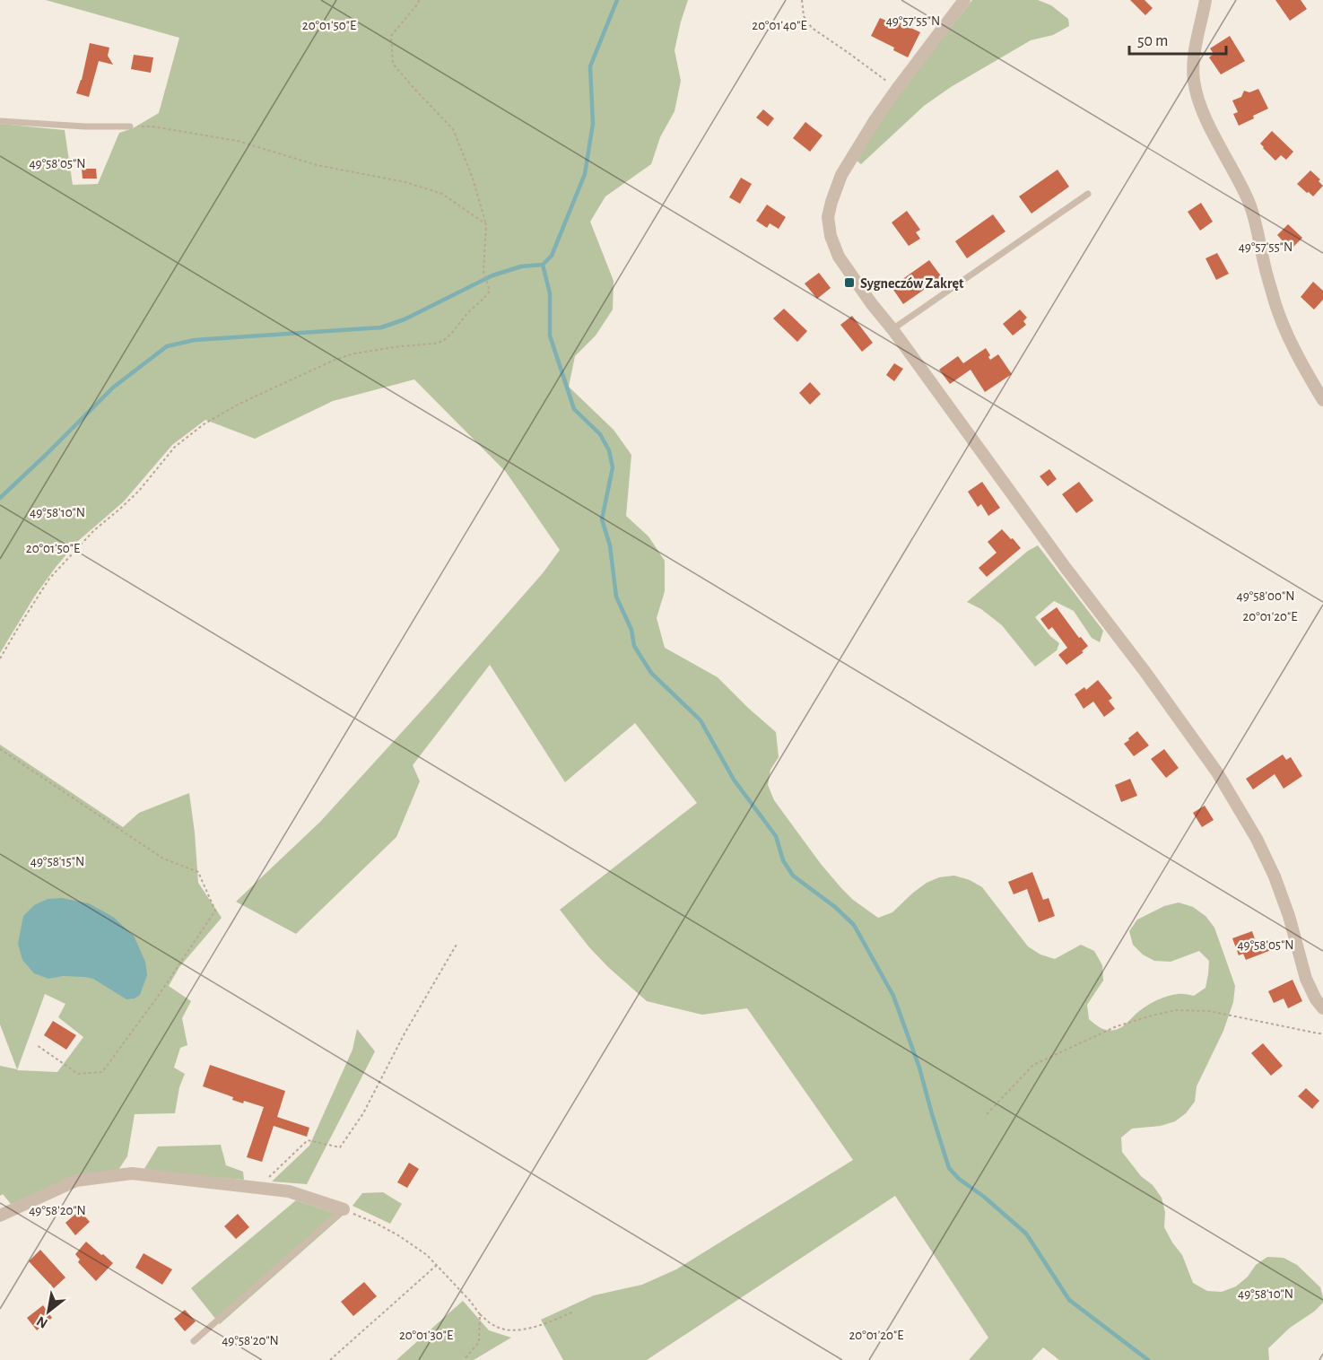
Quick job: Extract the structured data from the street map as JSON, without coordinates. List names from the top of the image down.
{
  "places": {
    "transit": ["Sygneczów Zakręt"]
  },
  "scale_bar": "50 m",
  "north": "bottom left",
  "coordinates": [
    "49°57'55\"N",
    "20°01'50\"E",
    "20°01'40\"E",
    "49°58'05\"N",
    "49°58'10\"N",
    "49°58'00\"N",
    "20°01'20\"E",
    "49°58'15\"N",
    "49°58'20\"N",
    "20°01'30\"E"
  ]
}
